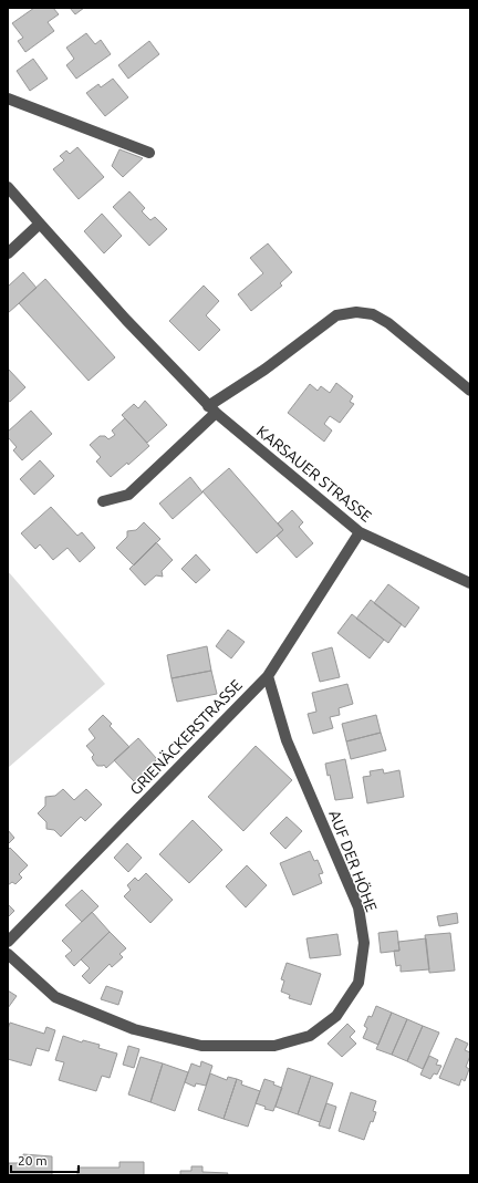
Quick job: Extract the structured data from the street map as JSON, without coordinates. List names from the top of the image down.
{
  "streets": {
    "street": ["KARSAUER STRASSE", "GRIENÄCKERSTRASSE", "AUF DER HÖHE"]
  },
  "crossings": [
    ["KARSAUER STRASSE", "GRIENÄCKERSTRASSE"],
    ["GRIENÄCKERSTRASSE", "AUF DER HÖHE"]
  ],
  "scale_bar": "20 m"
}
